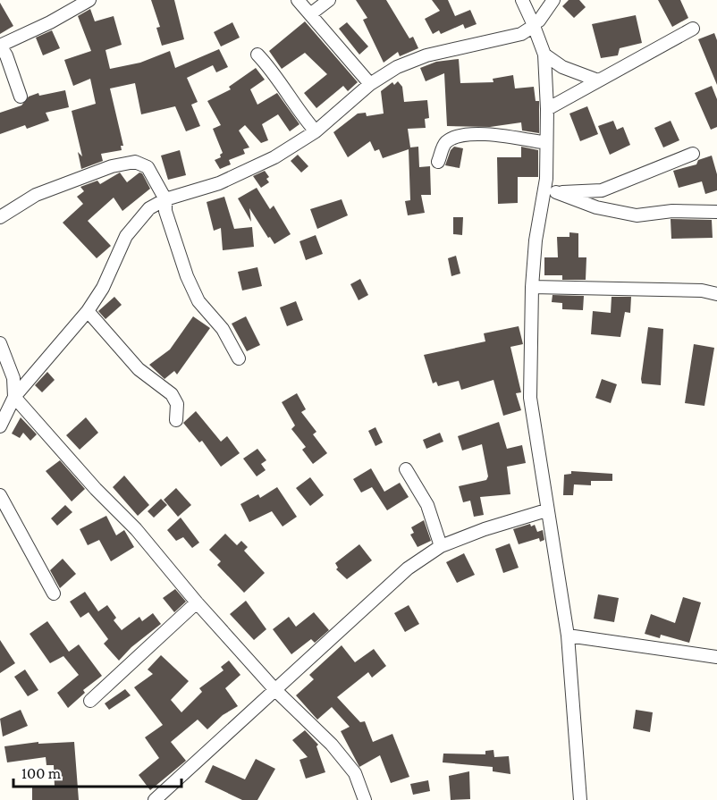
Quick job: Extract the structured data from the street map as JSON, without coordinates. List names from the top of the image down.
{
  "scale_bar": "100 m"
}
